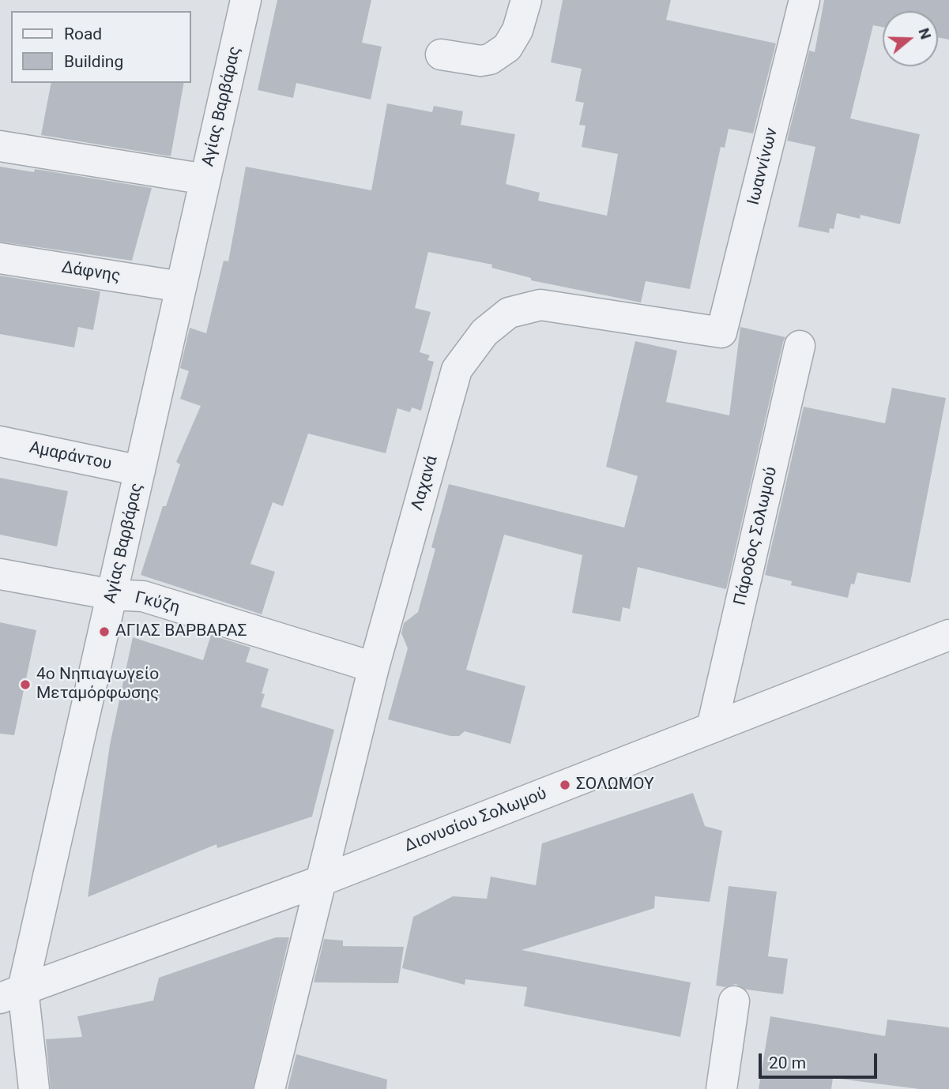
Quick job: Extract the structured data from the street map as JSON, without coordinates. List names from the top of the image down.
{
  "streets": {
    "street": [
      "Αγίας Βαρβάρας",
      "Ιωαννίνων",
      "Δάφνης",
      "Αμαράντου",
      "Λαχανά",
      "Πάροδος Σολωμού",
      "Γκύζη",
      "Διονυσίου Σολωμού"
    ]
  },
  "crossings": [
    ["Αγίας Βαρβάρας", "Δάφνης"],
    ["Αγίας Βαρβάρας", "Αμαράντου"],
    ["Αγίας Βαρβάρας", "Γκύζη"],
    ["Αγίας Βαρβάρας", "Διονυσίου Σολωμού"],
    ["Ιωαννίνων", "Λαχανά"],
    ["Λαχανά", "Γκύζη"],
    ["Λαχανά", "Διονυσίου Σολωμού"],
    ["Πάροδος Σολωμού", "Διονυσίου Σολωμού"]
  ],
  "places": ["ΑΓΙΑΣ ΒΑΡΒΑΡΑΣ", "4ο Νηπιαγωγείο Μεταμόρφωσης", "ΣΟΛΩΜΟΥ"],
  "legend": ["Road", "Building"],
  "scale_bar": "20 m",
  "north": "right"
}
